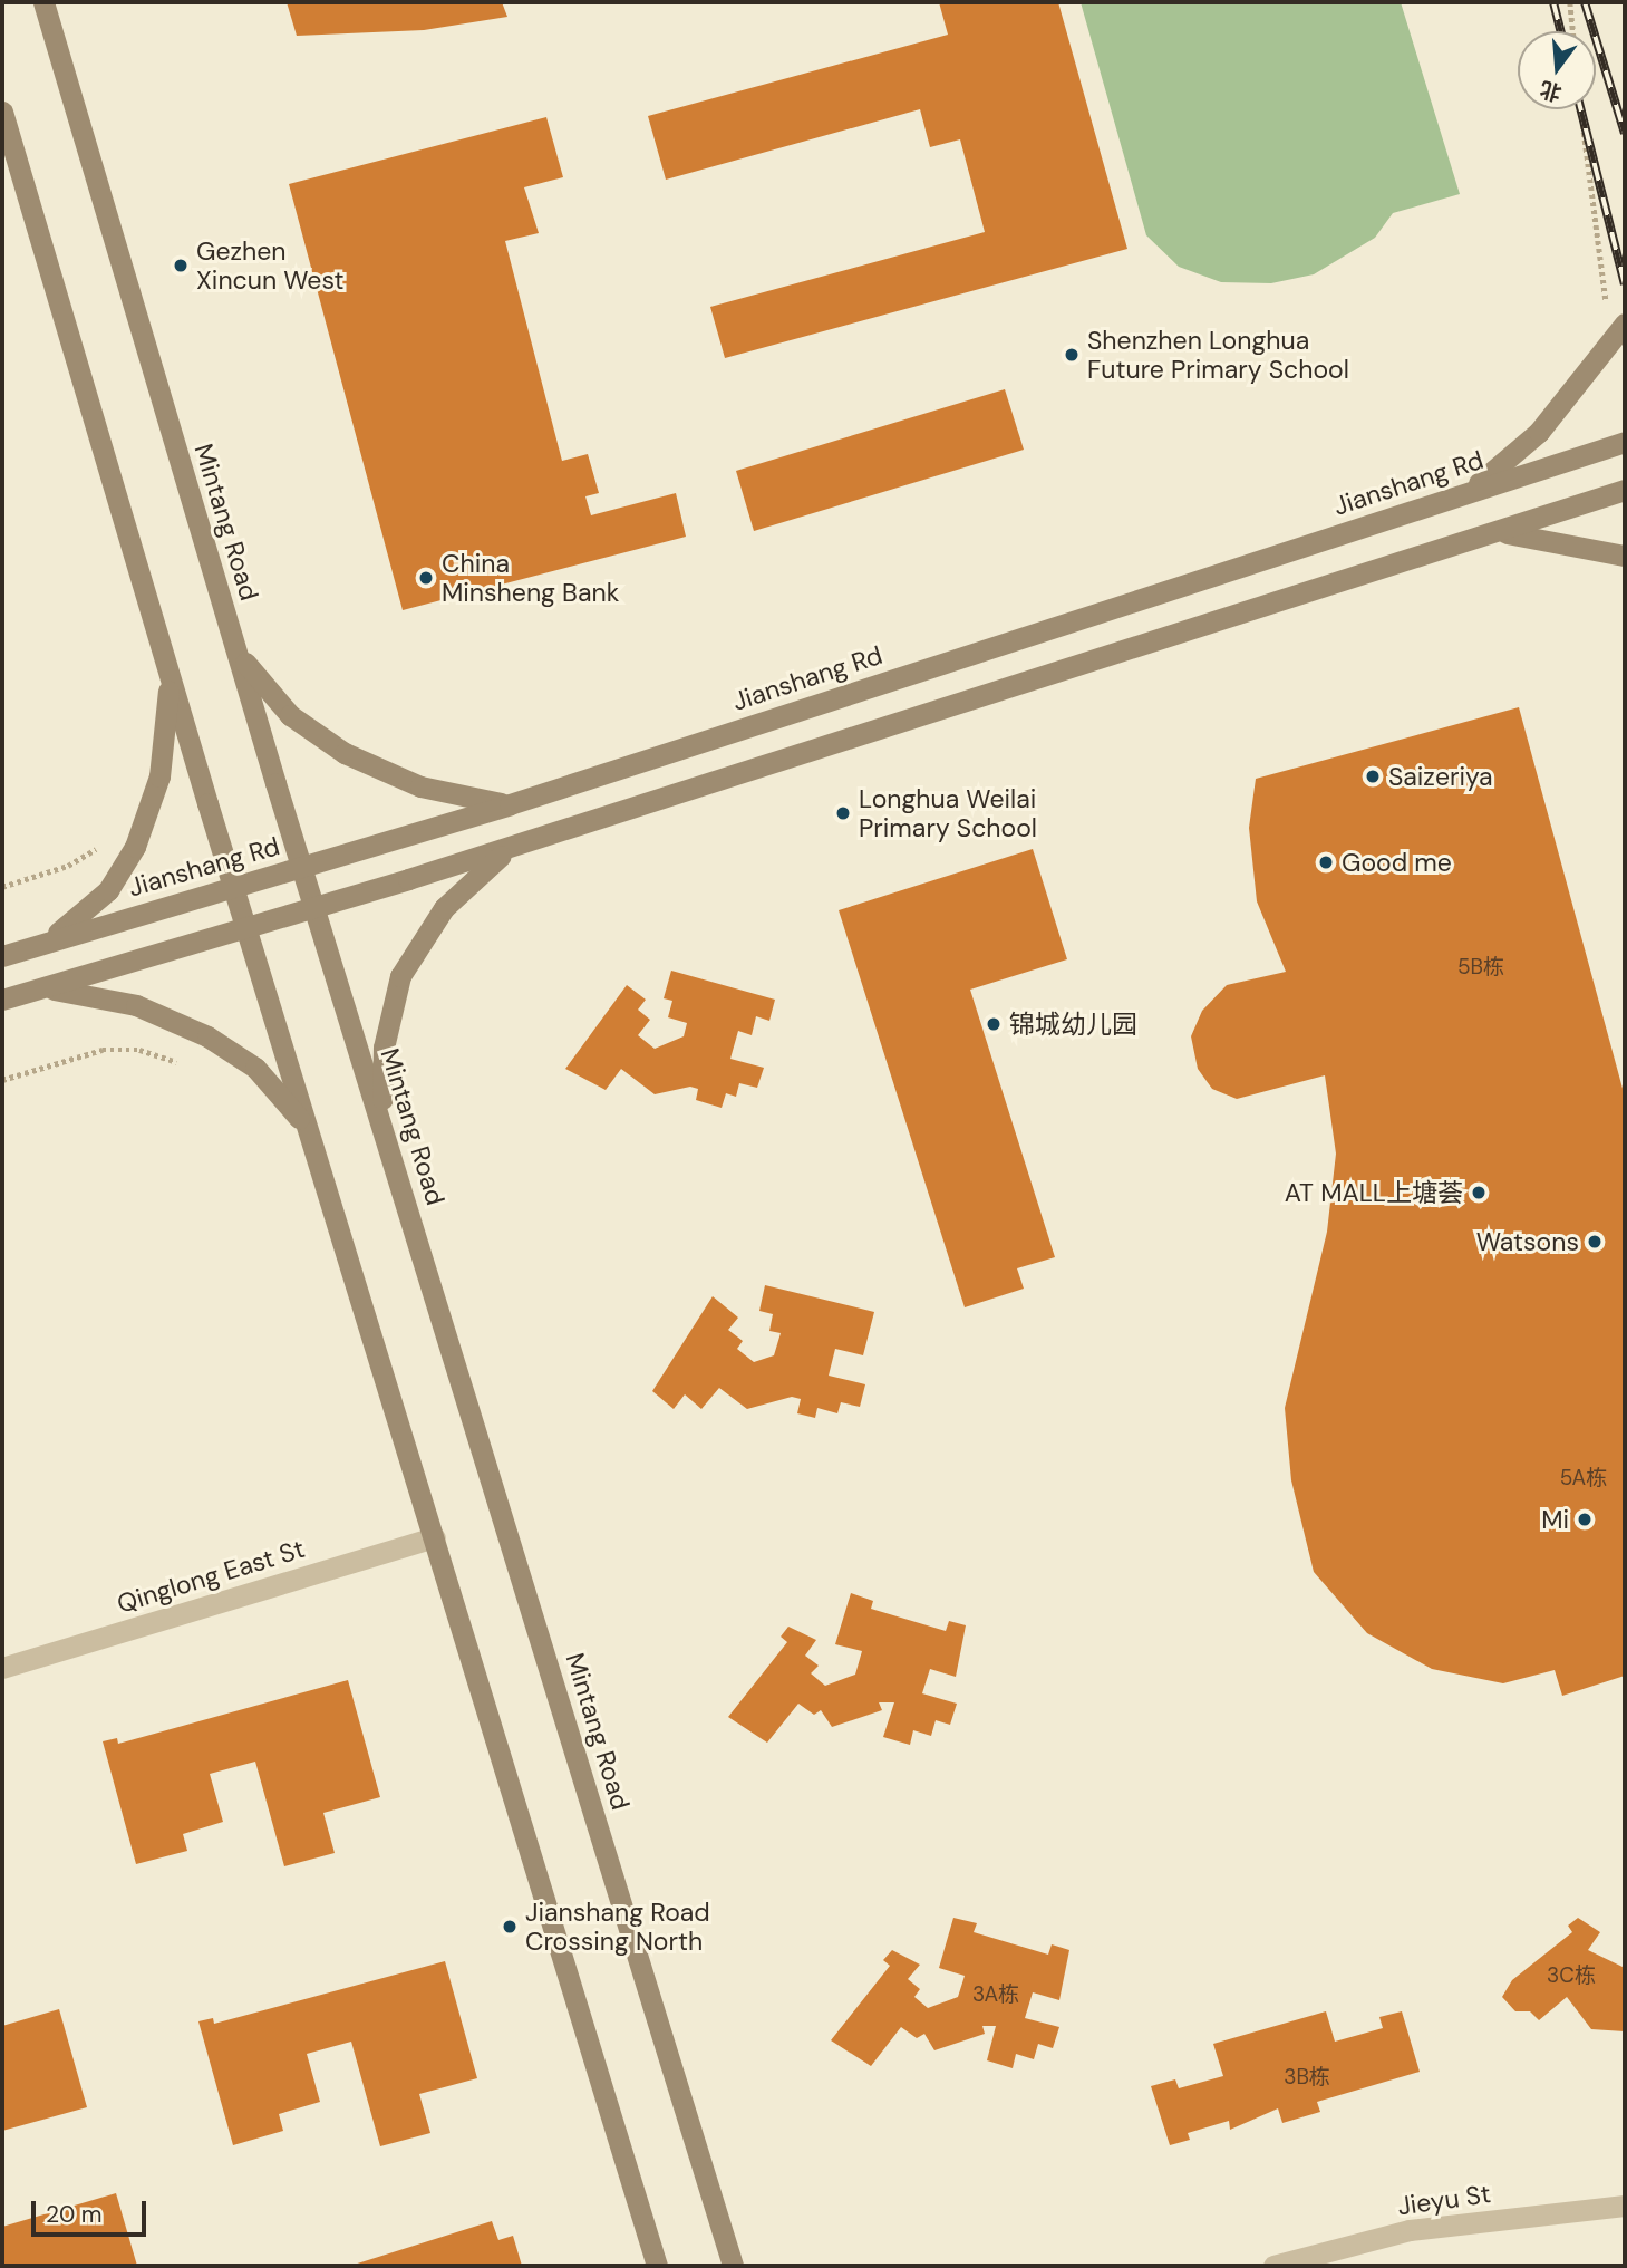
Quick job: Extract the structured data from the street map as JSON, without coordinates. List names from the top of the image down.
{
  "streets": {
    "main road": ["Jianshang Rd", "Mintang Road"],
    "street": ["Qinglong East St", "Jieyu St"]
  },
  "crossings": [
    ["Jianshang Rd", "Mintang Road"]
  ],
  "places": [
    "Gezhen Xincun West",
    "Shenzhen Longhua Future Primary School",
    "China Minsheng Bank",
    "Saizeriya",
    "Longhua Weilai Primary School",
    "Good me",
    "锦城幼儿园",
    "AT MALL上塘荟",
    "Watsons",
    "Mi",
    "Jianshang Road Crossing North"
  ],
  "house_numbers": [
    "5B栋",
    "5A栋",
    "3C栋",
    "3A栋",
    "3B栋"
  ],
  "scale_bar": "20 m",
  "north": "bottom"
}
